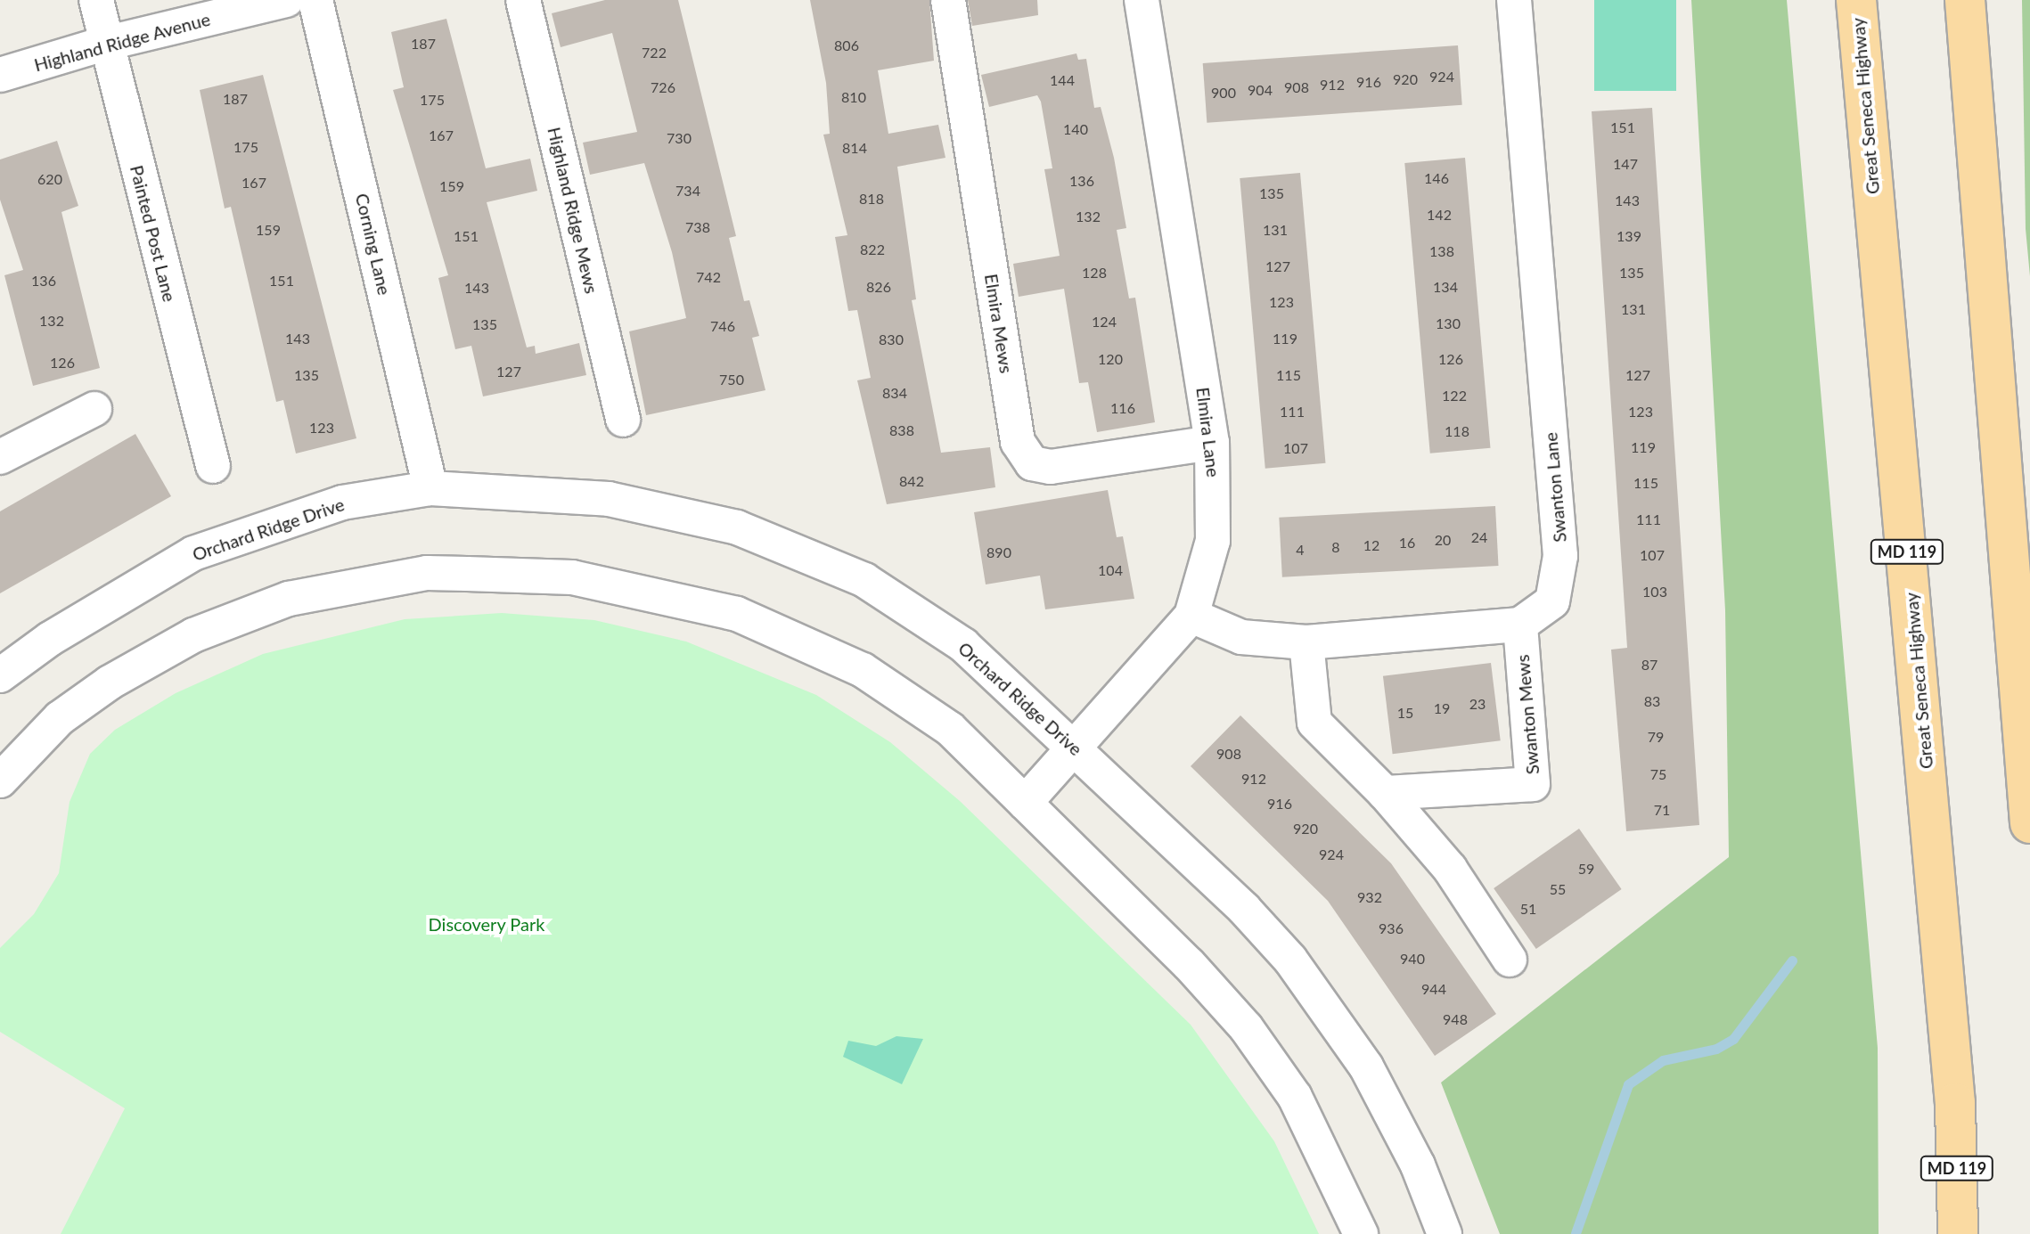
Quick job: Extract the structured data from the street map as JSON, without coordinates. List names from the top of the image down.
{
  "streets": {
    "main road": ["Great Seneca Highway", "MD 119"],
    "street": [
      "Highland Ridge Avenue",
      "Highland Ridge Mews",
      "Painted Post Lane",
      "Corning Lane",
      "Elmira Mews",
      "Elmira Lane",
      "Swanton Lane",
      "Orchard Ridge Drive",
      "Swanton Mews"
    ]
  },
  "crossings": [
    ["Highland Ridge Avenue", "Painted Post Lane"],
    ["Corning Lane", "Orchard Ridge Drive"],
    ["Elmira Mews", "Elmira Lane"],
    ["Elmira Lane", "Orchard Ridge Drive"],
    ["Swanton Lane", "Swanton Mews"]
  ],
  "parks": ["Discovery Park"],
  "house_numbers": [
    "187",
    "806",
    "722",
    "924",
    "920",
    "144",
    "916",
    "912",
    "726",
    "908",
    "904",
    "900",
    "810",
    "187",
    "175",
    "151",
    "140",
    "167",
    "730",
    "175",
    "814",
    "147",
    "146",
    "620",
    "136",
    "167",
    "159",
    "734",
    "135",
    "818",
    "143",
    "142",
    "132",
    "738",
    "159",
    "131",
    "151",
    "139",
    "822",
    "138",
    "127",
    "128",
    "135",
    "742",
    "136",
    "151",
    "826",
    "134",
    "143",
    "123",
    "131",
    "132",
    "124",
    "130",
    "135",
    "746",
    "143",
    "119",
    "830",
    "120",
    "126",
    "126",
    "127",
    "135",
    "115",
    "127",
    "750",
    "834",
    "122",
    "116",
    "111",
    "123",
    "123",
    "838",
    "118",
    "119",
    "107",
    "842",
    "115",
    "111",
    "24",
    "20",
    "16",
    "12",
    "8",
    "4",
    "890",
    "107",
    "104",
    "103",
    "87",
    "83",
    "23",
    "19",
    "15",
    "79",
    "908",
    "75",
    "912",
    "916",
    "71",
    "920",
    "924",
    "59",
    "55",
    "932",
    "51",
    "936",
    "940",
    "944",
    "948"
  ]
}
